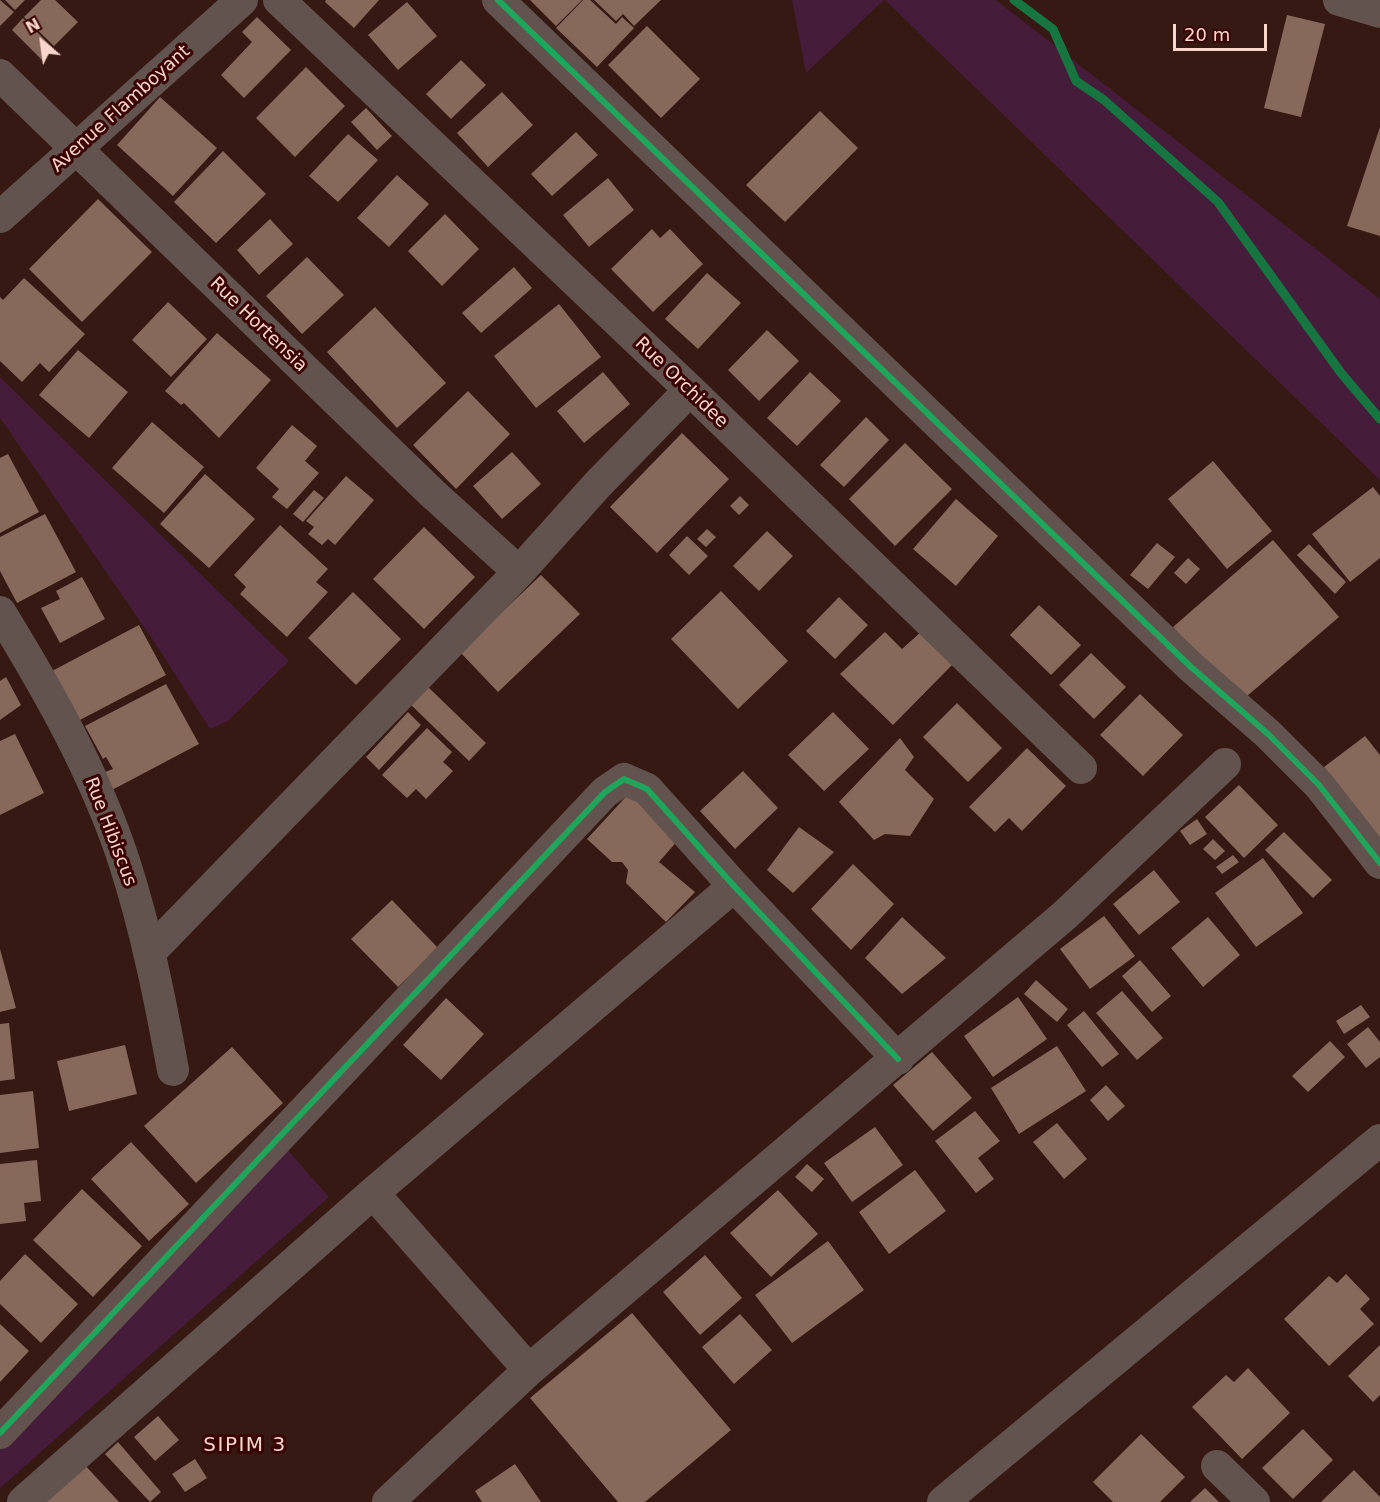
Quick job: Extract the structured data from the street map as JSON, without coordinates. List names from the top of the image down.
{
  "streets": {
    "street": [
      "Avenue Flamboyant",
      "Rue Hortensia",
      "Rue Orchidee",
      "Rue Hibiscus"
    ]
  },
  "crossings": [
    ["Avenue Flamboyant", "Rue Hortensia"]
  ],
  "districts": ["SIPIM 3"],
  "scale_bar": "20 m",
  "north": "top left"
}
